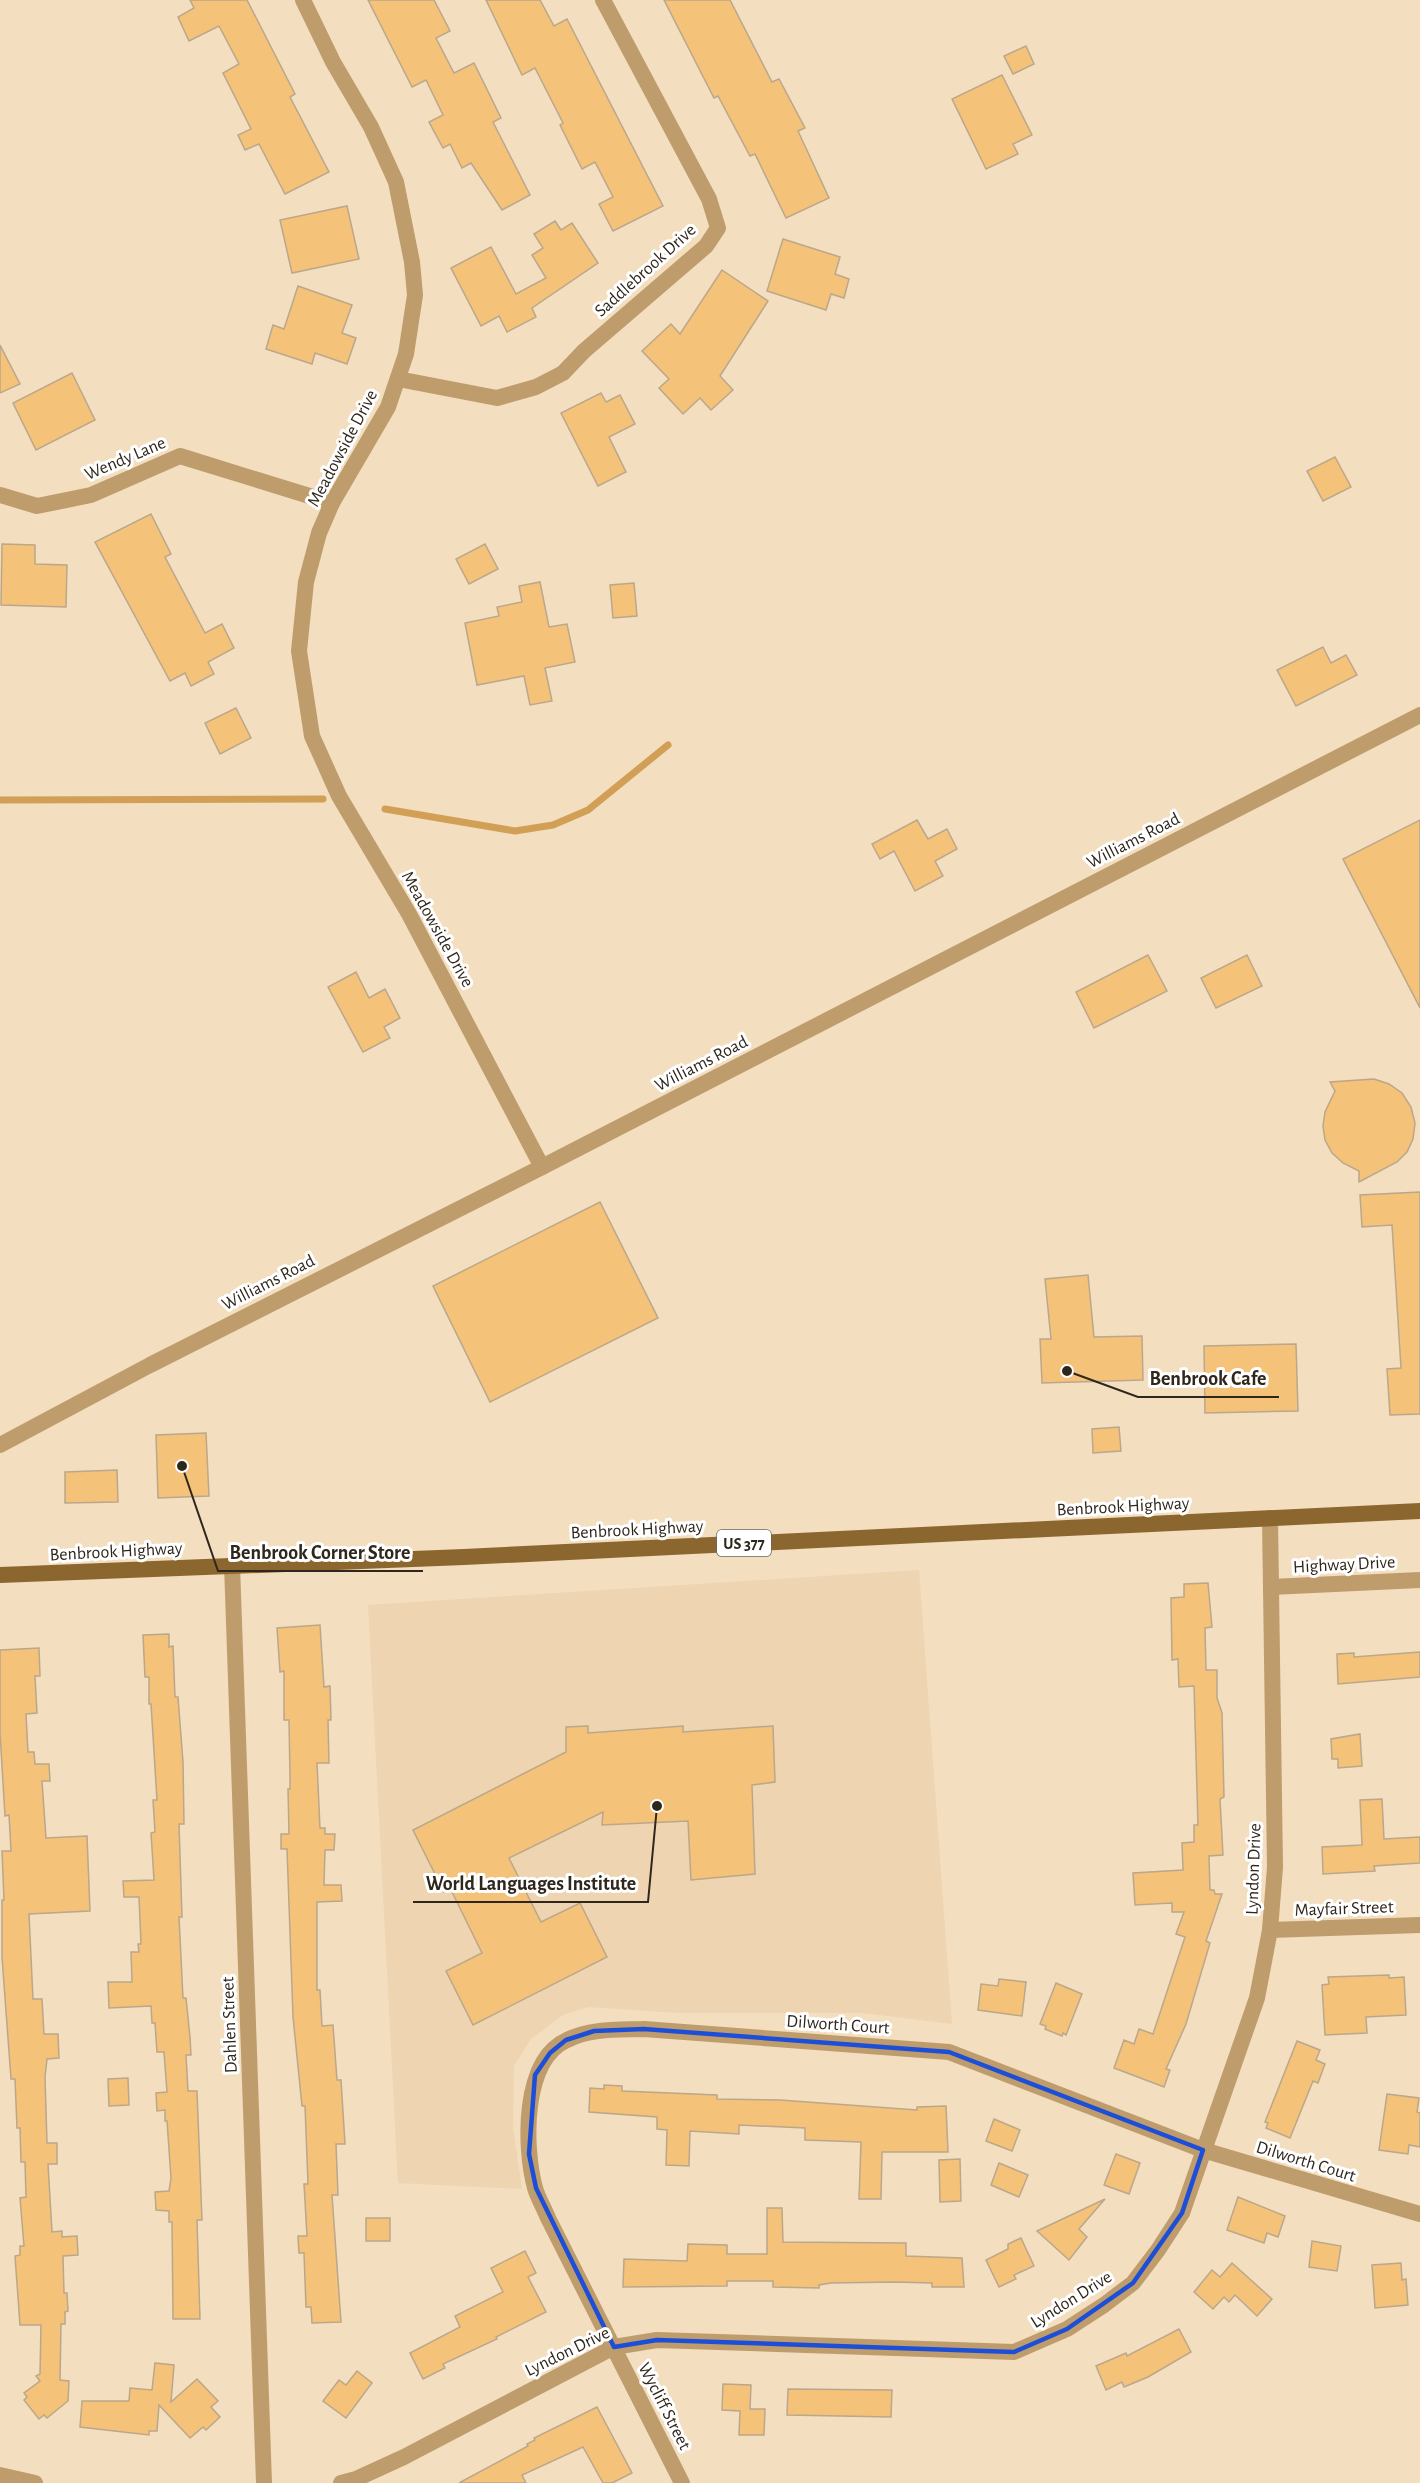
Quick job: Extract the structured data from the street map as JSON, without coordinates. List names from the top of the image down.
{
  "streets": {
    "main road": ["Benbrook Highway", "US 377"],
    "street": [
      "Saddlebrook Drive",
      "Meadowside Drive",
      "Wendy Lane",
      "Williams Road",
      "Highway Drive",
      "Lyndon Drive",
      "Mayfair Street",
      "Dilworth Court",
      "Dahlen Street",
      "Wycliff Street"
    ]
  },
  "crossings": [
    ["Saddlebrook Drive", "Meadowside Drive"],
    ["Meadowside Drive", "Wendy Lane"],
    ["Meadowside Drive", "Williams Road"],
    ["Benbrook Highway", "Lyndon Drive"],
    ["Benbrook Highway", "Dahlen Street"],
    ["Highway Drive", "Lyndon Drive"],
    ["Lyndon Drive", "Mayfair Street"],
    ["Lyndon Drive", "Dilworth Court"],
    ["Lyndon Drive", "Wycliff Street"],
    ["Dilworth Court", "Wycliff Street"]
  ],
  "places": ["Benbrook Cafe", "Benbrook Corner Store", "World Languages Institute"]
}
